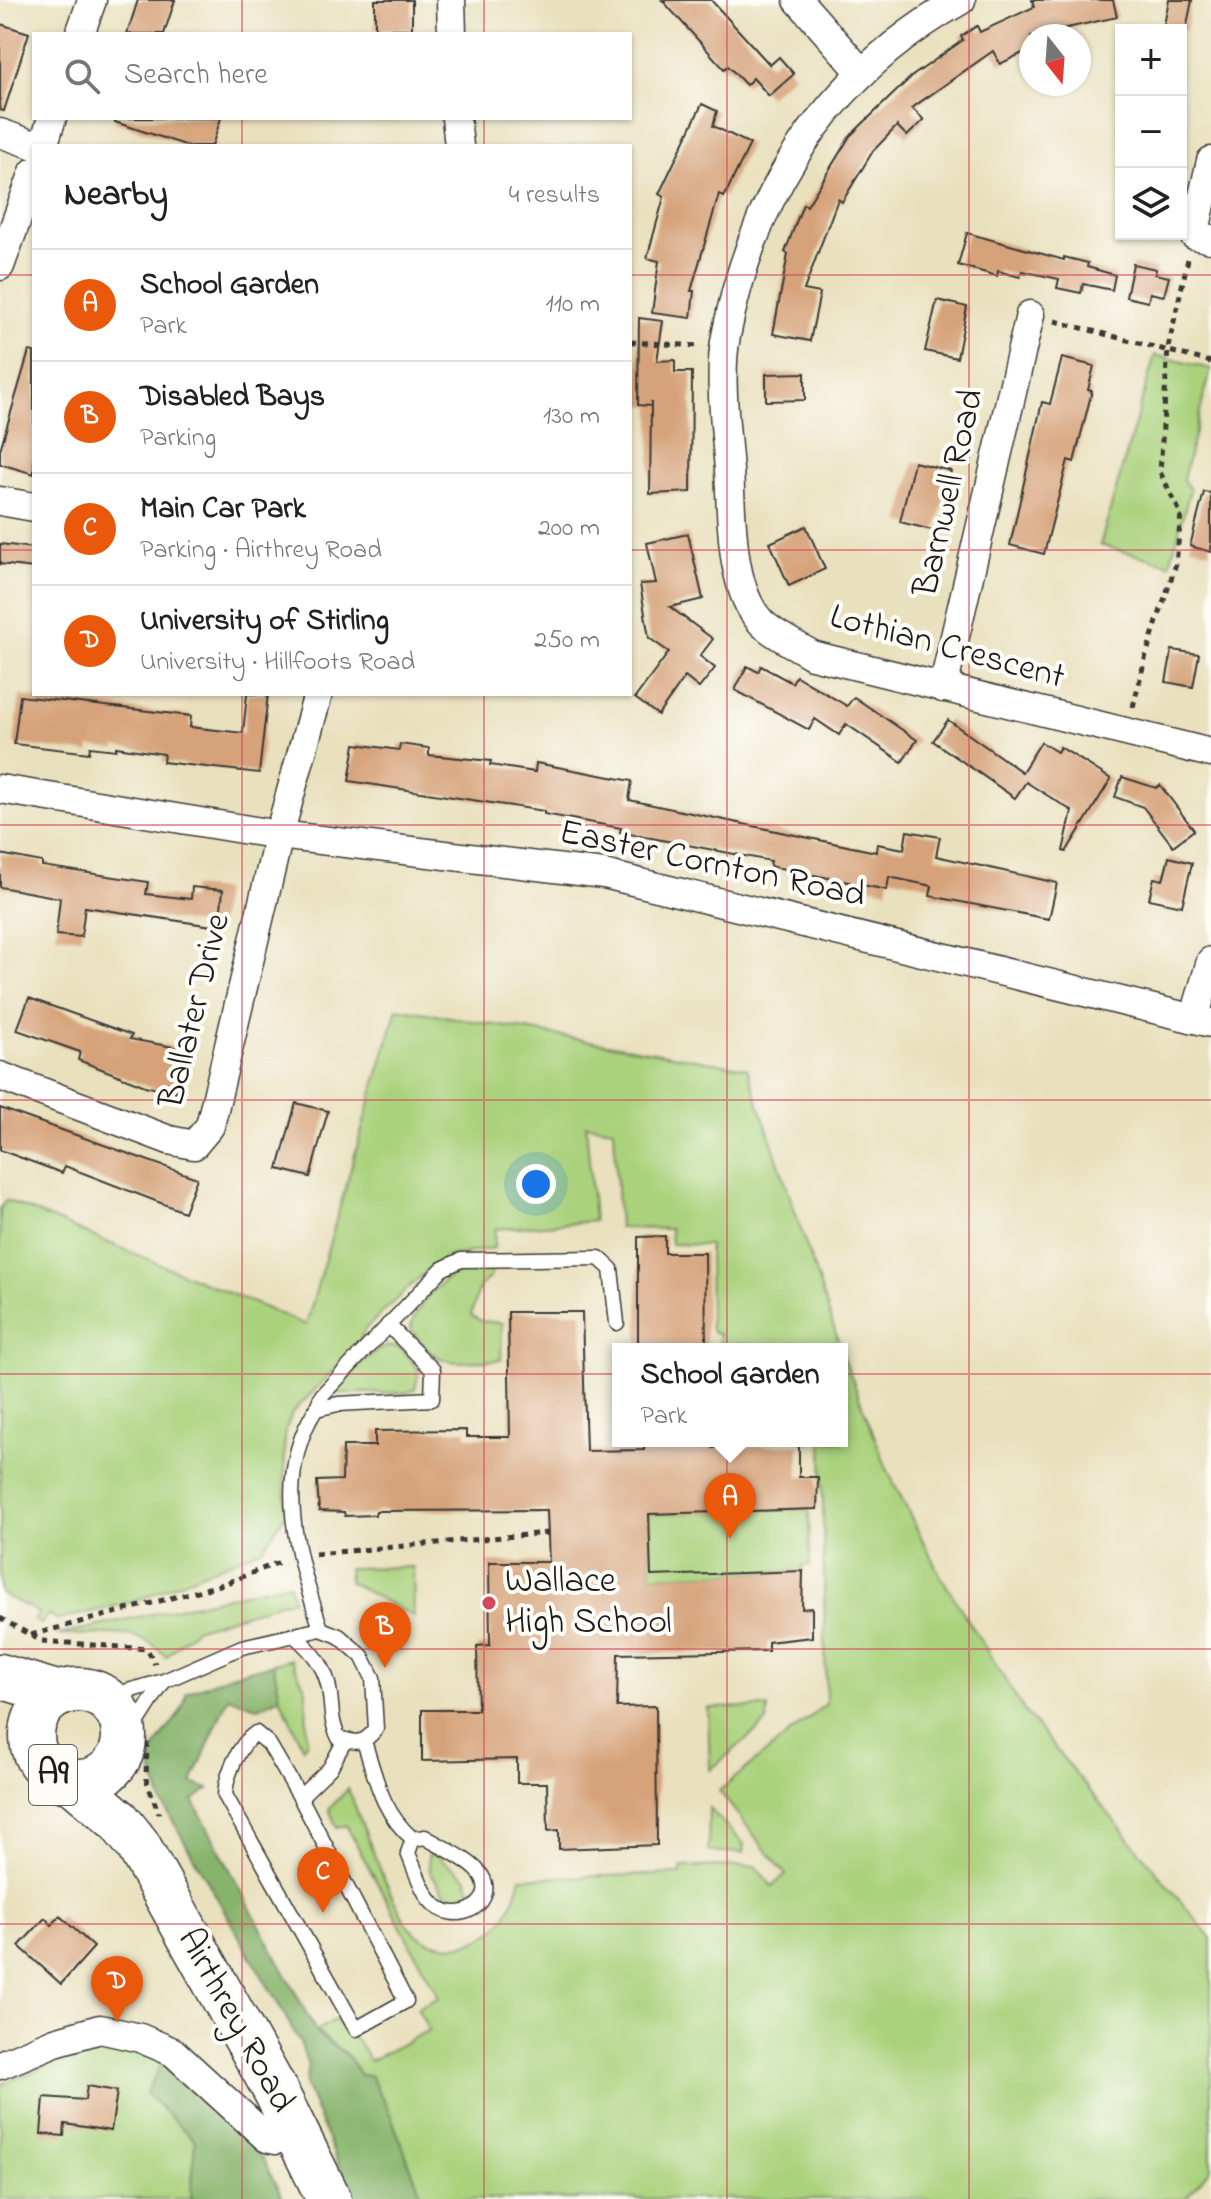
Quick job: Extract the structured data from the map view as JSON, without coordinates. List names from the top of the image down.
{
  "streets": {
    "main road": ["A9", "Airthrey Road"],
    "street": [
      "Barnwell Road",
      "Lothian Crescent",
      "Easter Cornton Road",
      "Ballater Drive"
    ]
  },
  "crossings": [
    ["Barnwell Road", "Lothian Crescent"],
    ["Easter Cornton Road", "Ballater Drive"],
    ["A9", "Airthrey Road"]
  ],
  "places": ["Wallace High School"],
  "north": "bottom",
  "page": {
    "map_buttons": ["+", "−"],
    "search": "Search here",
    "heading": ["Nearby", "4 results"],
    "list": [
      {
        "mark": "A",
        "name": "School Garden",
        "note": "Park",
        "value": "110 m"
      },
      {
        "mark": "B",
        "name": "Disabled Bays",
        "note": "Parking",
        "value": "130 m"
      },
      {
        "mark": "C",
        "name": "Main Car Park",
        "note": "Parking · Airthrey Road",
        "value": "200 m"
      },
      {
        "mark": "D",
        "name": "University of Stirling",
        "note": "University · Hillfoots Road",
        "value": "250 m"
      }
    ],
    "popup": ["School Garden", "Park"],
    "pins": [
      "A",
      "B",
      "C",
      "D"
    ]
  }
}
